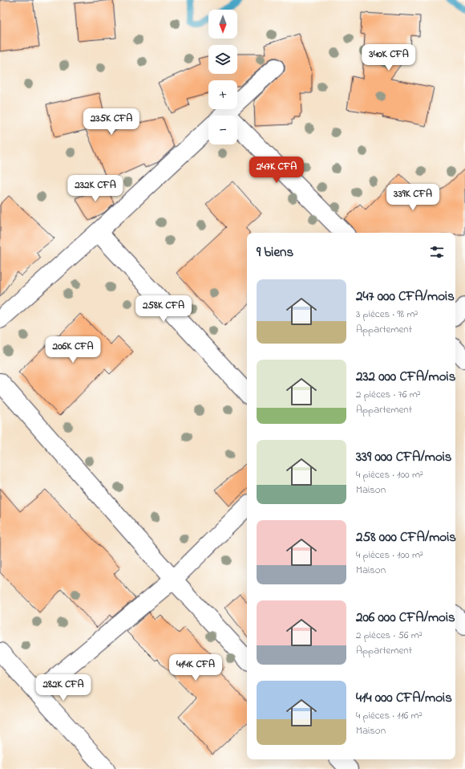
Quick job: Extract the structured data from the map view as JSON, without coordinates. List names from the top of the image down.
{
  "north": "bottom",
  "page": {
    "map_buttons": ["+", "−"],
    "price": [
      "340K CFA",
      "235K CFA",
      "247K CFA",
      "232K CFA",
      "339K CFA",
      "258K CFA",
      "206K CFA",
      "414K CFA",
      "282K CFA"
    ],
    "heading": "9 biens",
    "list": [
      {
        "name": "247 000 CFA/mois",
        "note": "3 pièces · 98 m² · Appartement"
      },
      {
        "name": "232 000 CFA/mois",
        "note": "2 pièces · 76 m² · Appartement"
      },
      {
        "name": "339 000 CFA/mois",
        "note": "4 pièces · 100 m² · Maison"
      },
      {
        "name": "258 000 CFA/mois",
        "note": "4 pièces · 100 m² · Maison"
      },
      {
        "name": "206 000 CFA/mois",
        "note": "2 pièces · 56 m² · Appartement"
      },
      {
        "name": "414 000 CFA/mois",
        "note": "4 pièces · 116 m² · Maison"
      }
    ]
  }
}
